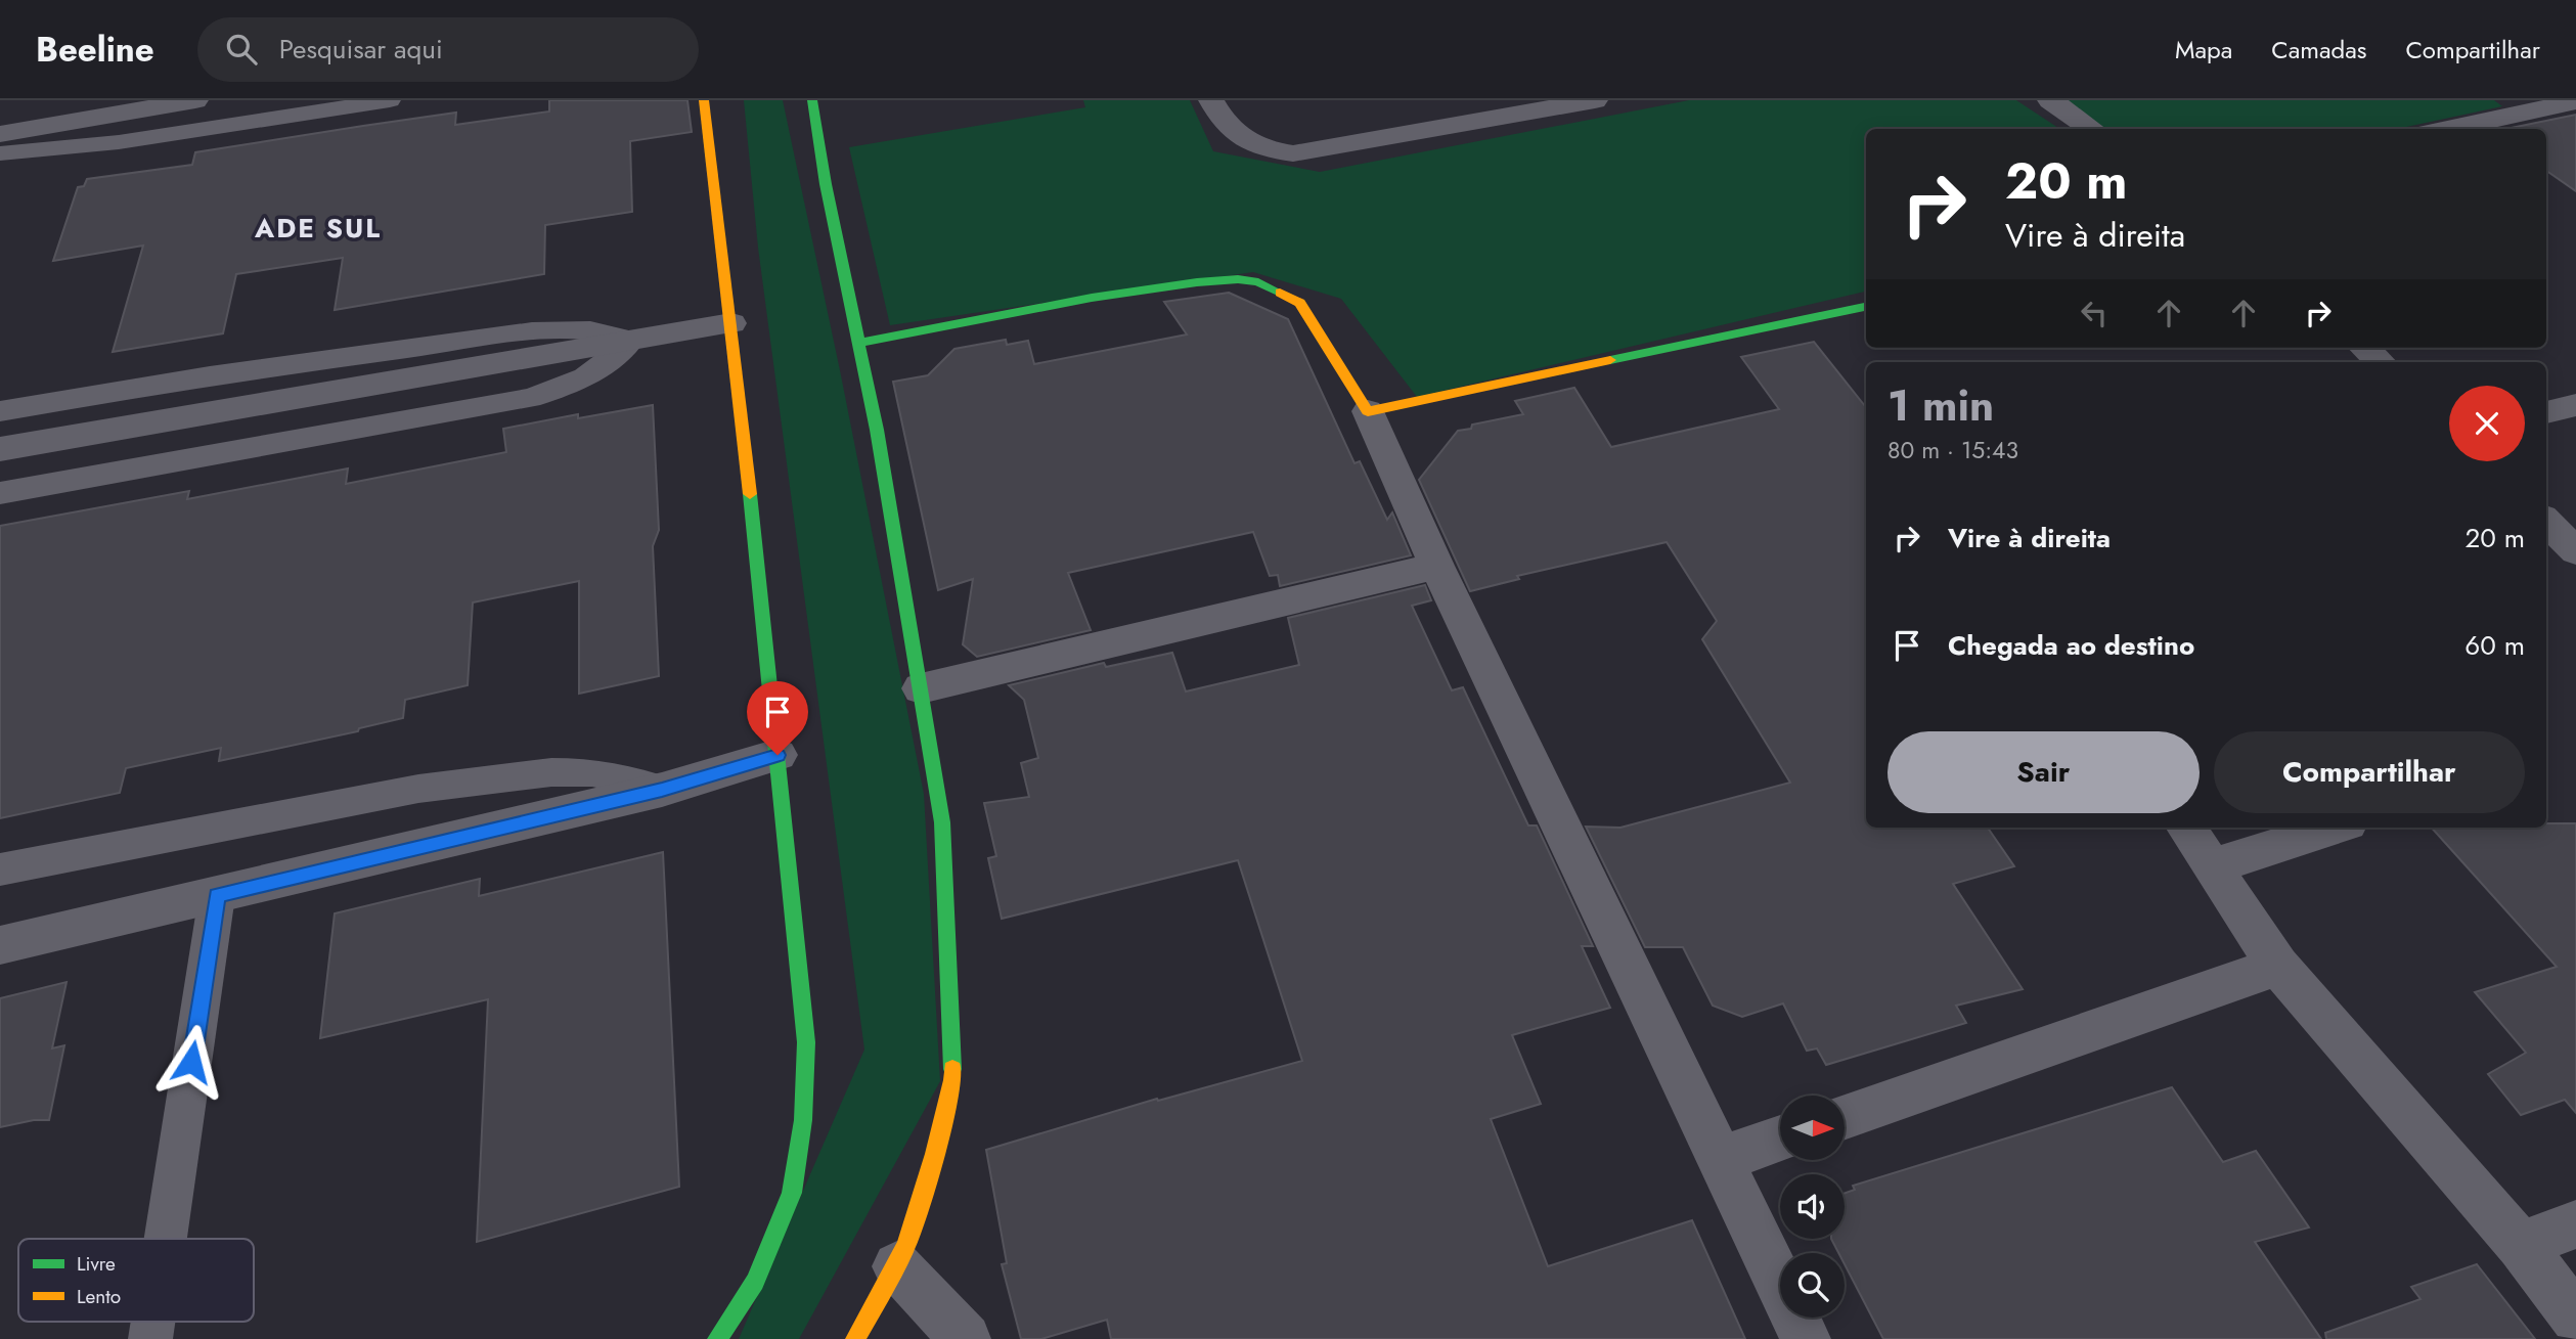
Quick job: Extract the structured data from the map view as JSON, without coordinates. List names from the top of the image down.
{
  "districts": ["ADE SUL"],
  "legend": ["Livre", "Lento"],
  "north": "right",
  "page": {
    "header": "Beeline",
    "search": "Pesquisar aqui",
    "nav": ["Mapa", "Camadas", "Compartilhar"],
    "turn": ["20 m", "Vire à direita"],
    "heading": ["1 min", "80 m · 15:43"],
    "list": [
      {
        "name": "Vire à direita",
        "value": "20 m"
      },
      {
        "name": "Chegada ao destino",
        "value": "60 m"
      }
    ],
    "buttons": ["Sair", "Compartilhar"]
  }
}
